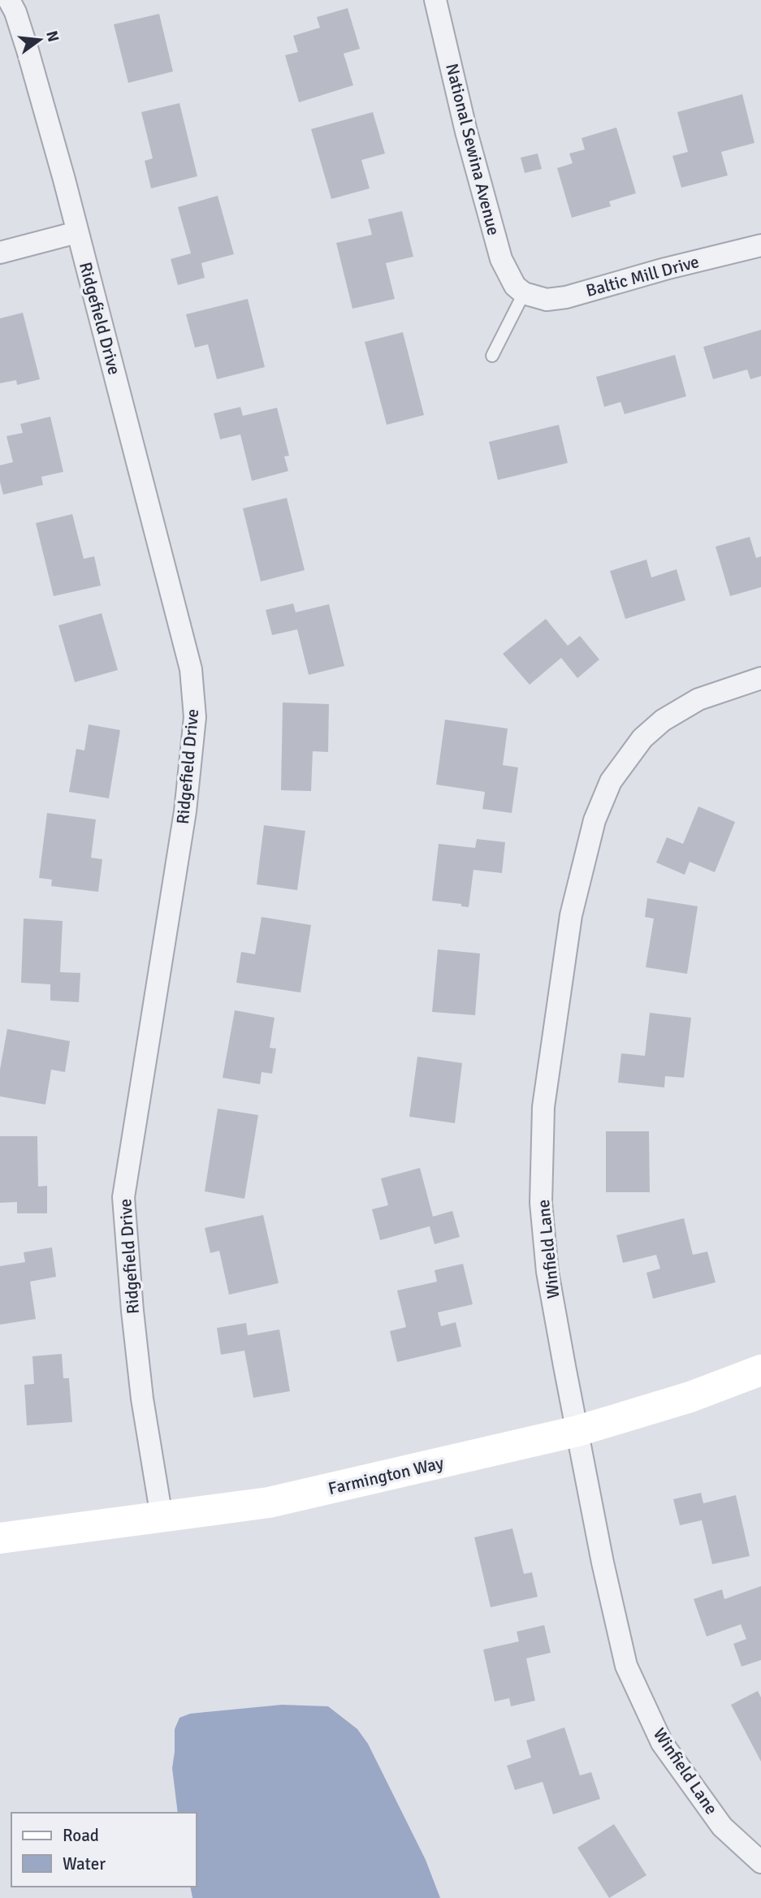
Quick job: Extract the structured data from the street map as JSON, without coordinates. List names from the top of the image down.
{
  "streets": {
    "street": [
      "National Sewina Avenue",
      "Baltic Mill Drive",
      "Ridgefield Drive",
      "Winfield Lane",
      "Farmington Way"
    ]
  },
  "crossings": [
    ["National Sewina Avenue", "Baltic Mill Drive"],
    ["Ridgefield Drive", "Farmington Way"],
    ["Winfield Lane", "Farmington Way"]
  ],
  "legend": ["Road", "Water"],
  "north": "right"
}
